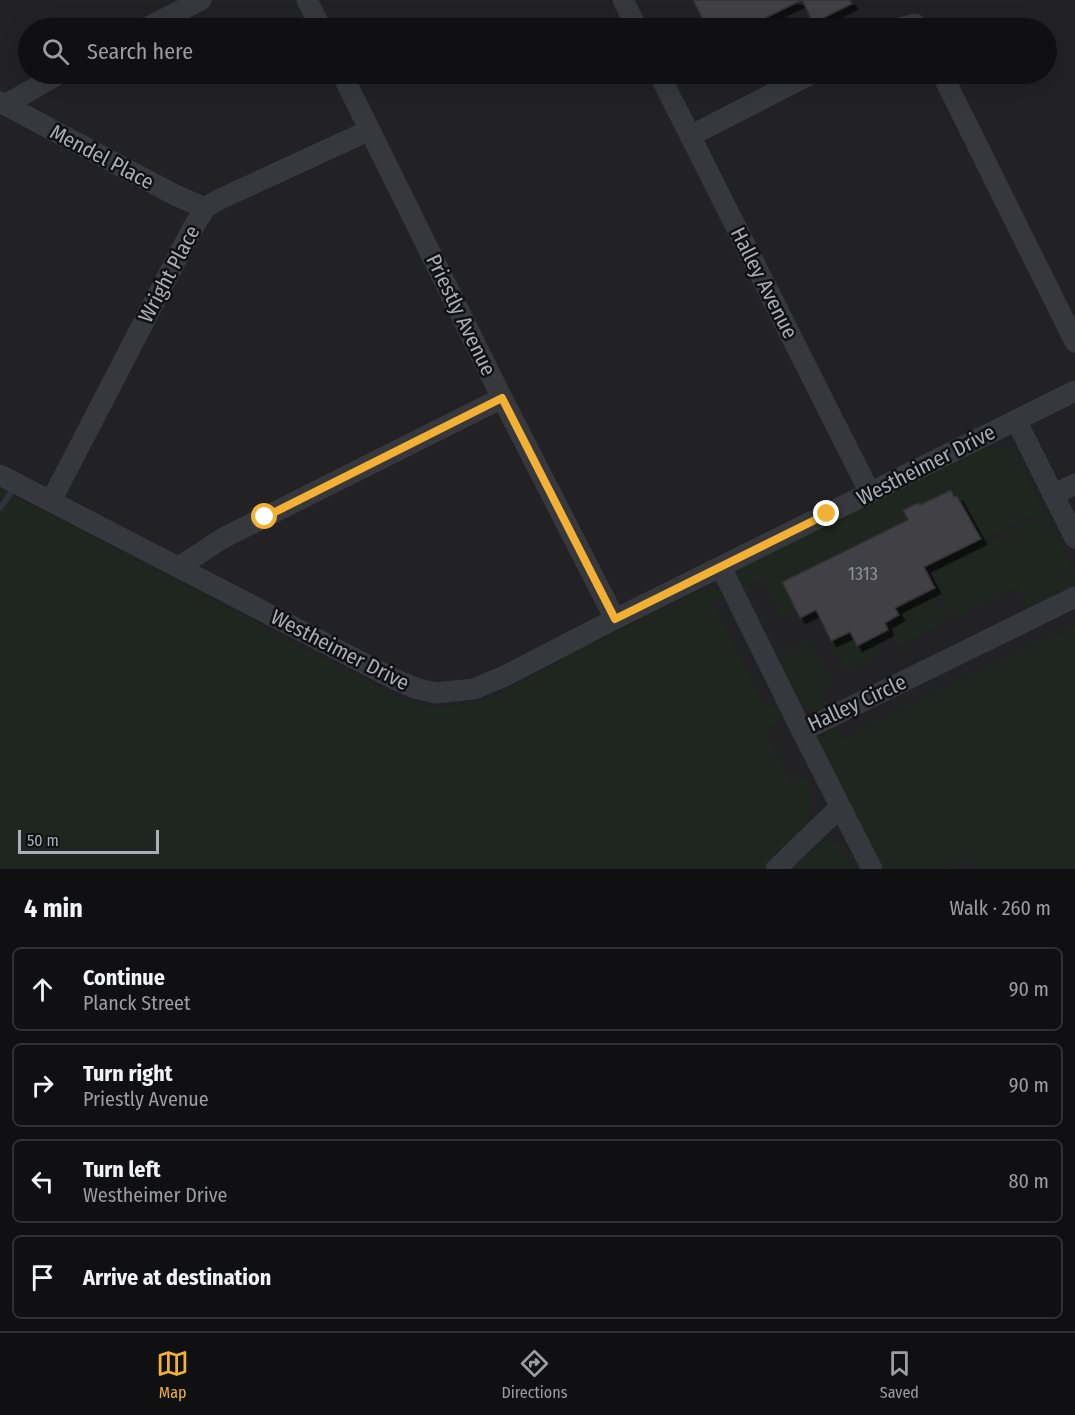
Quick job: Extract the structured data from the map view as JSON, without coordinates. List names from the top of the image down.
{
  "streets": {
    "street": [
      "Mendel Place",
      "Wright Place",
      "Halley Avenue",
      "Priestly Avenue",
      "Westheimer Drive",
      "Halley Circle"
    ]
  },
  "crossings": [
    ["Mendel Place", "Wright Place"],
    ["Wright Place", "Priestly Avenue"],
    ["Wright Place", "Westheimer Drive"],
    ["Halley Avenue", "Westheimer Drive"],
    ["Priestly Avenue", "Westheimer Drive"],
    ["Westheimer Drive", "Halley Circle"]
  ],
  "house_numbers": ["1313"],
  "scale_bar": "50 m",
  "page": {
    "search": "Search here",
    "scale": "50 m",
    "heading": ["4 min", "Walk · 260 m"],
    "list": [
      ["Continue", "Planck Street", "90 m"],
      ["Turn right", "Priestly Avenue", "90 m"],
      ["Turn left", "Westheimer Drive", "80 m"],
      "Arrive at destination"
    ],
    "nav": ["Map", "Directions", "Saved"]
  }
}
